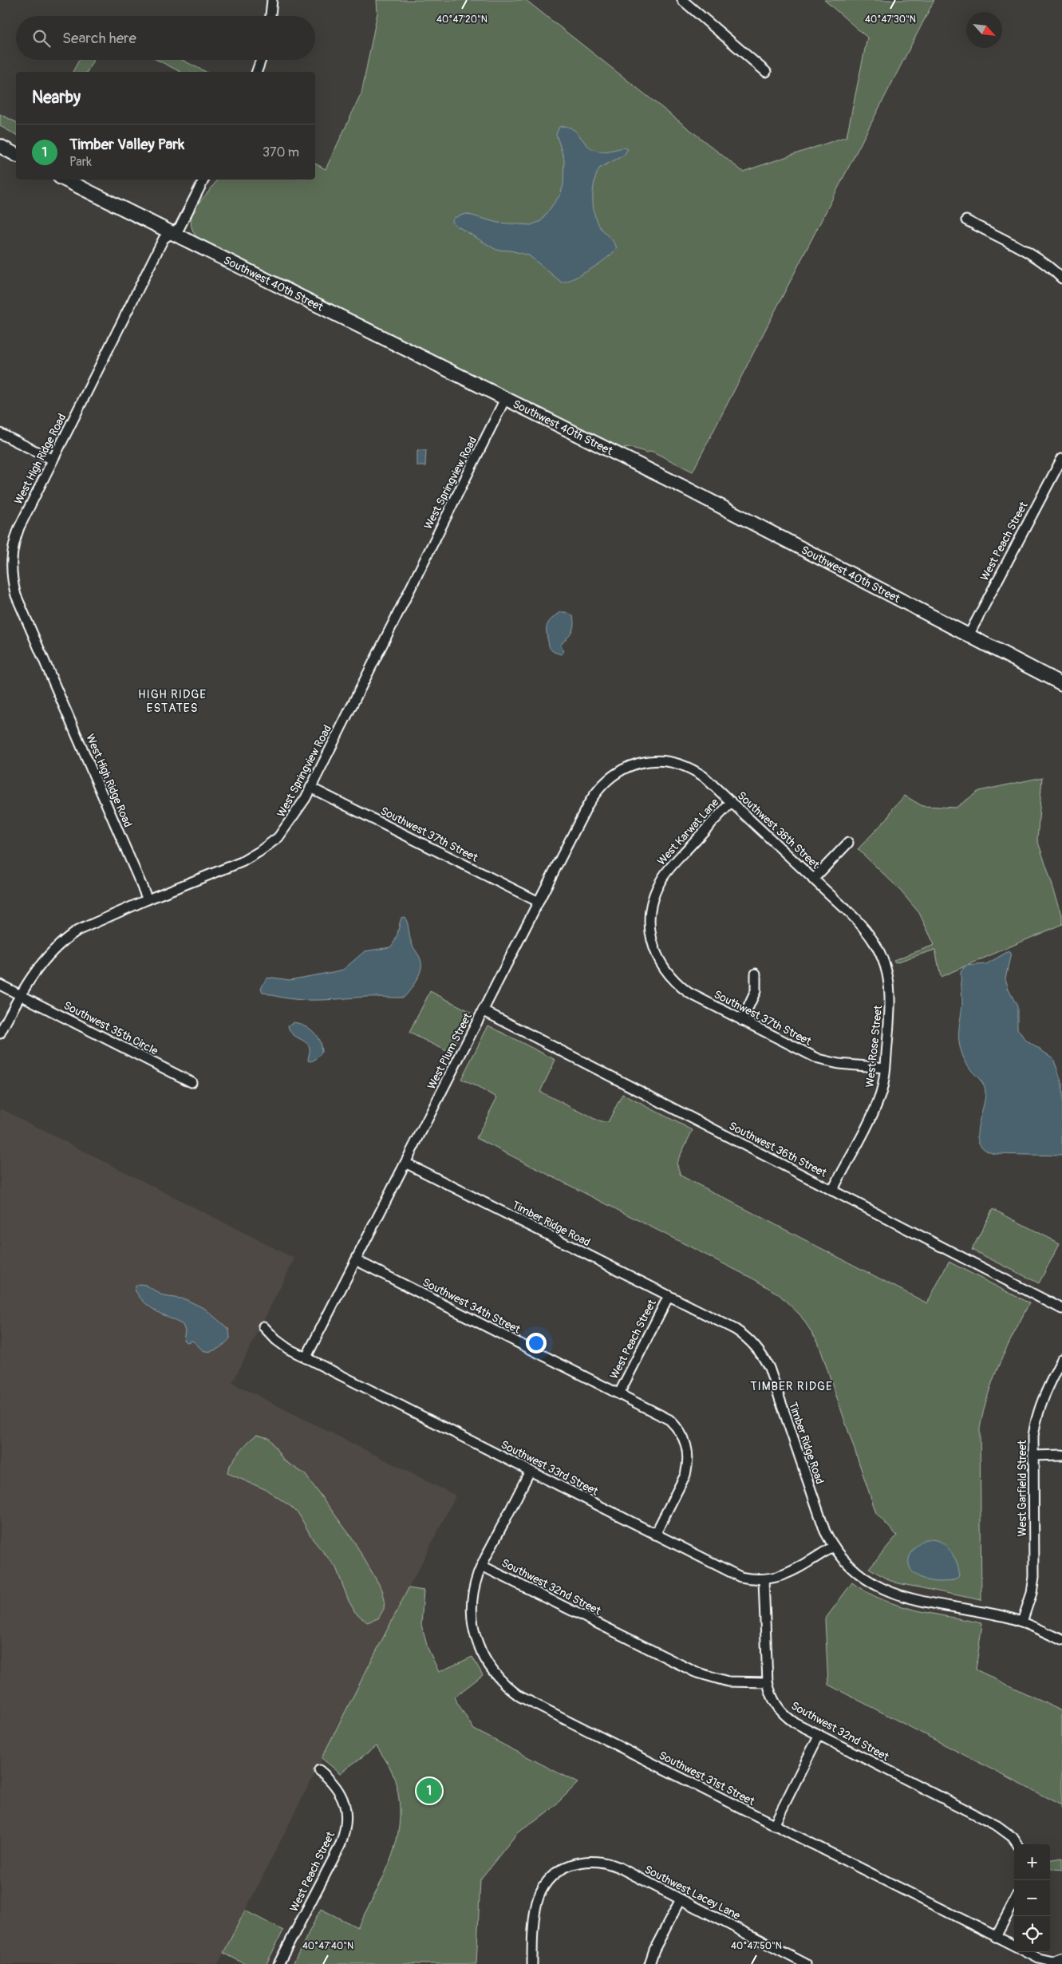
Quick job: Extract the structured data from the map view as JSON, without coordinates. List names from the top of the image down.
{
  "streets": {
    "main road": ["Southwest 40th Street"],
    "street": [
      "West High Ridge Road",
      "West Springview Road",
      "West Peach Street",
      "Southwest 38th Street",
      "West Karwat Lane",
      "Southwest 37th Street",
      "Southwest 35th Circle",
      "West Rose Street",
      "West Plum Street",
      "Southwest 36th Street",
      "Timber Ridge Road",
      "Southwest 34th Street",
      "Southwest 33rd Street",
      "West Garfield Street",
      "Southwest 32nd Street",
      "Southwest 31st Street",
      "Southwest Lacey Lane"
    ]
  },
  "crossings": [
    ["Southwest 40th Street", "West High Ridge Road"],
    ["Southwest 40th Street", "West Springview Road"],
    ["Southwest 40th Street", "West Peach Street"],
    ["West High Ridge Road", "West Springview Road"],
    ["West Springview Road", "Southwest 37th Street"],
    ["West Springview Road", "Southwest 35th Circle"],
    ["West Peach Street", "Timber Ridge Road"],
    ["West Peach Street", "Southwest 34th Street"],
    ["Southwest 38th Street", "West Karwat Lane"],
    ["Southwest 38th Street", "West Rose Street"],
    ["Southwest 38th Street", "West Plum Street"],
    ["West Karwat Lane", "Southwest 37th Street"],
    ["Southwest 37th Street", "West Rose Street"],
    ["Southwest 37th Street", "West Plum Street"],
    ["West Rose Street", "Southwest 36th Street"],
    ["West Plum Street", "Southwest 36th Street"],
    ["West Plum Street", "Timber Ridge Road"],
    ["West Plum Street", "Southwest 34th Street"],
    ["West Plum Street", "Southwest 33rd Street"],
    ["Timber Ridge Road", "Southwest 33rd Street"],
    ["Timber Ridge Road", "West Garfield Street"],
    ["Southwest 32nd Street", "Southwest 31st Street"]
  ],
  "districts": ["HIGH RIDGE ESTATES", "TIMBER RIDGE"],
  "north": "bottom right",
  "page": {
    "search": "Search here",
    "heading": "Nearby",
    "list": [
      {
        "mark": "1",
        "name": "Timber Valley Park",
        "note": "Park",
        "value": "370 m"
      }
    ],
    "pins": "1",
    "map_buttons": ["+", "−"]
  },
  "coordinates": [
    "40°47'20\"N",
    "40°47'30\"N",
    "40°47'40\"N",
    "40°47'50\"N"
  ]
}
